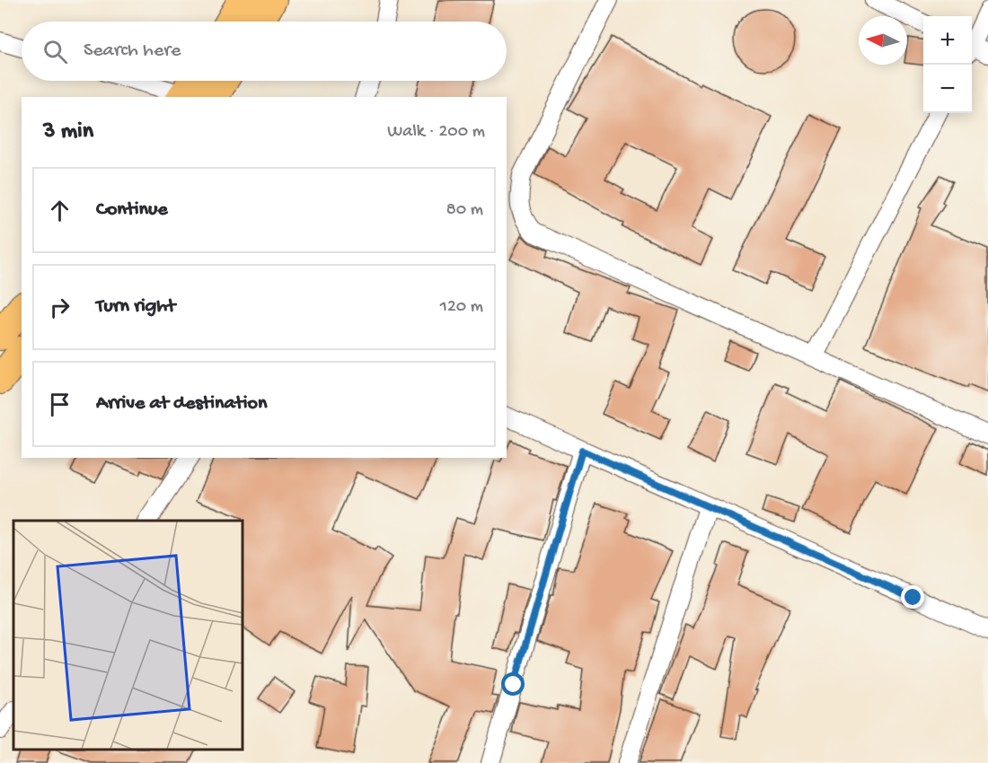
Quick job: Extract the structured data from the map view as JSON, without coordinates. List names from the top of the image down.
{
  "north": "left",
  "page": {
    "map_buttons": ["+", "−"],
    "search": "Search here",
    "heading": ["3 min", "Walk · 200 m"],
    "list": [
      ["Continue", "80 m"],
      ["Turn right", "120 m"],
      "Arrive at destination"
    ]
  }
}
